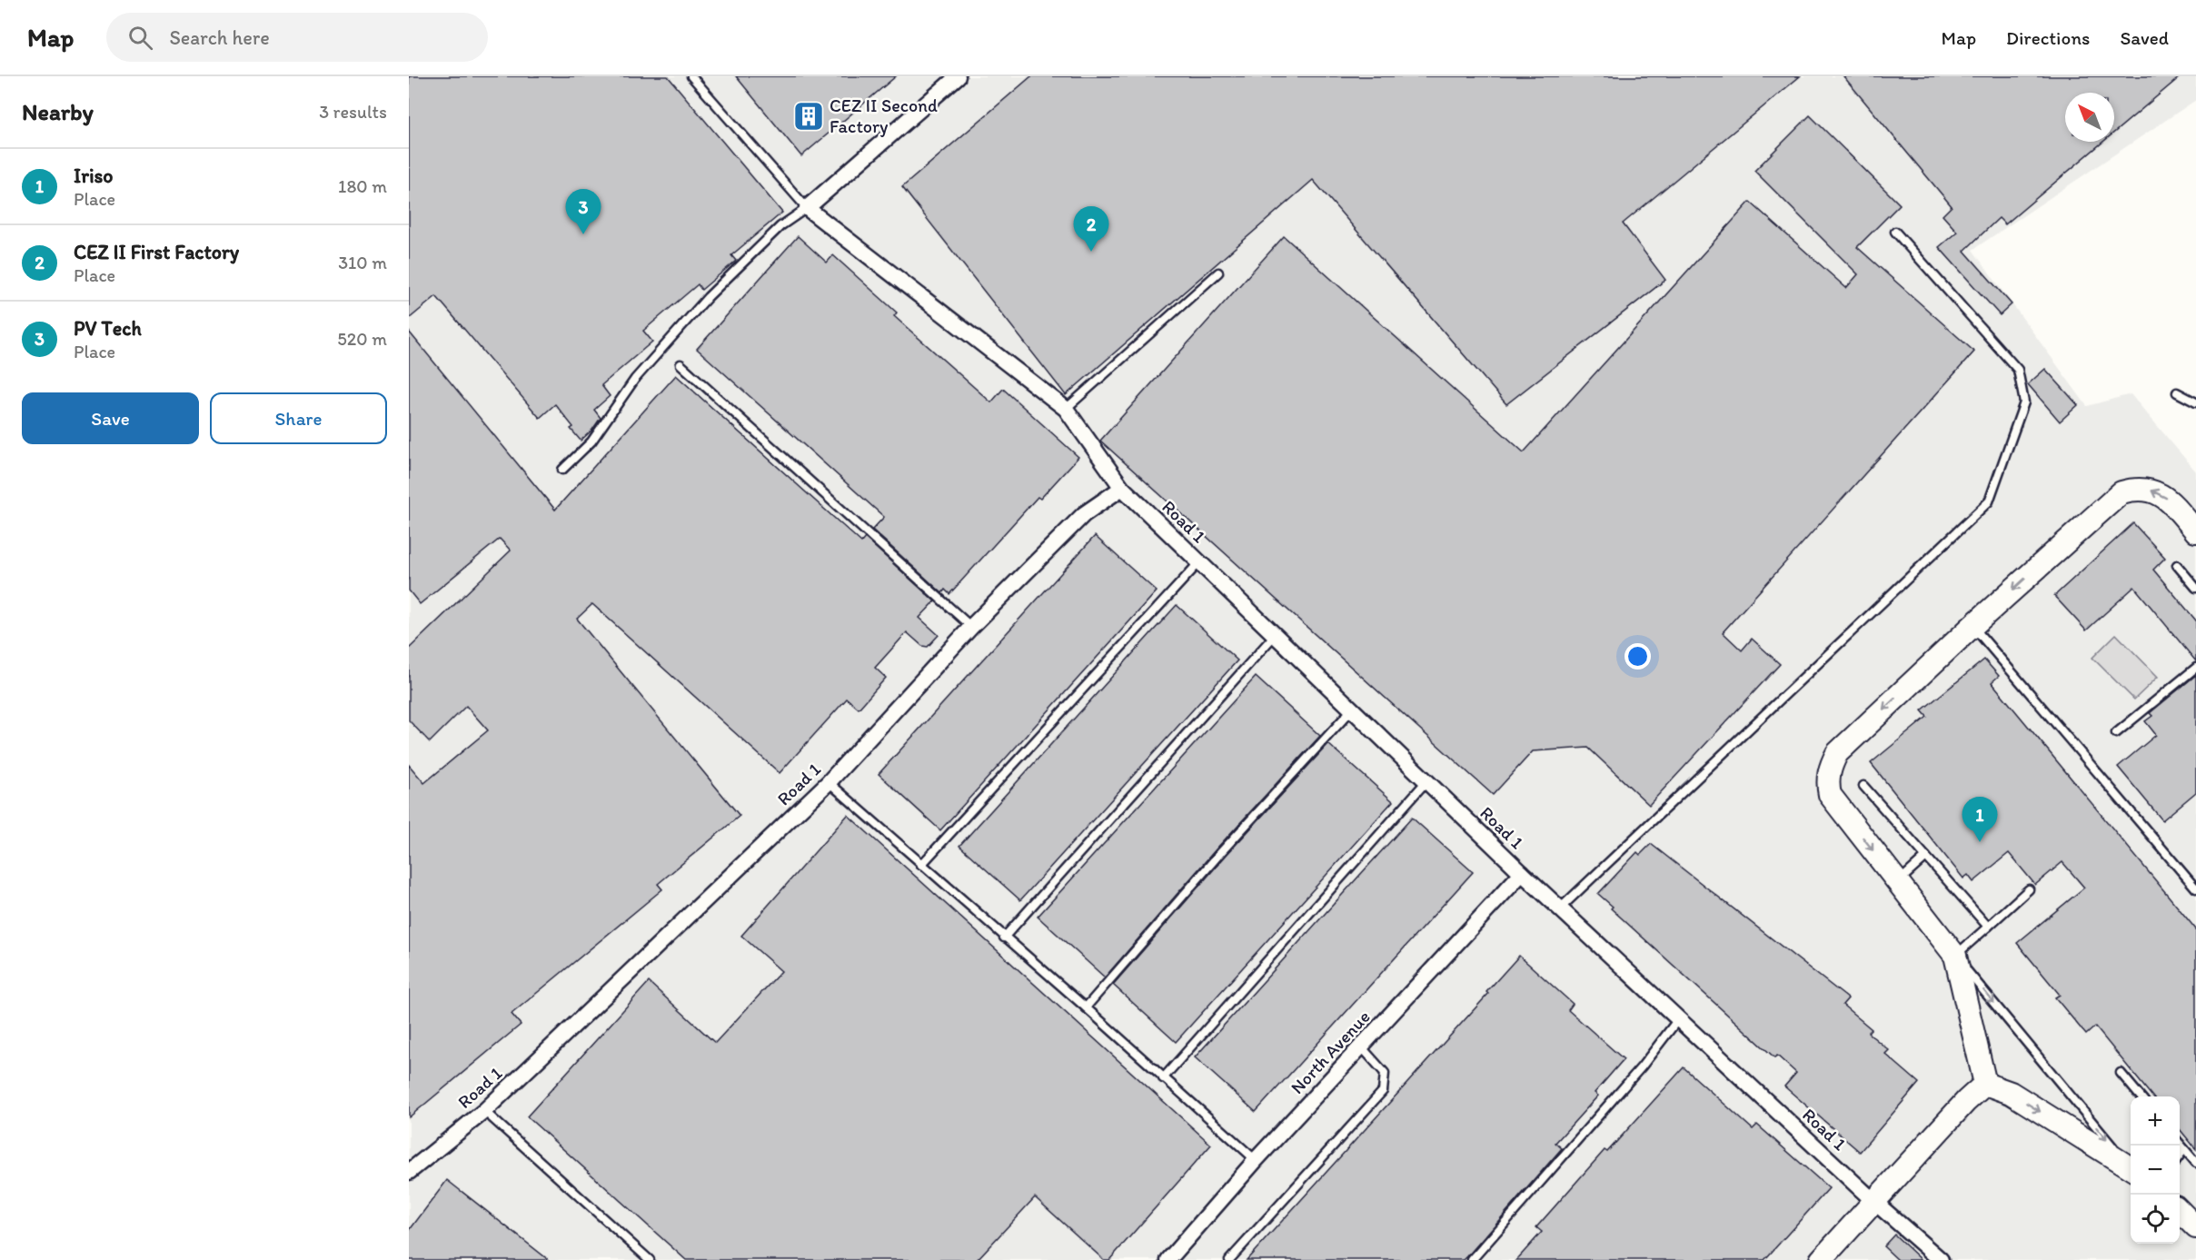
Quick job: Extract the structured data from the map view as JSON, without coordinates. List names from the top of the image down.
{
  "streets": {
    "street": ["Road 1", "North Avenue"]
  },
  "crossings": [
    ["Road 1", "North Avenue"]
  ],
  "places": {
    "building": ["CEZ II Second Factory"]
  },
  "north": "top left",
  "page": {
    "header": "Map",
    "search": "Search here",
    "nav": ["Map", "Directions", "Saved"],
    "heading": ["Nearby", "3 results"],
    "list": [
      {
        "mark": "1",
        "name": "Iriso",
        "note": "Place",
        "value": "180 m"
      },
      {
        "mark": "2",
        "name": "CEZ II First Factory",
        "note": "Place",
        "value": "310 m"
      },
      {
        "mark": "3",
        "name": "PV Tech",
        "note": "Place",
        "value": "520 m"
      }
    ],
    "pins": ["3", "2", "1"],
    "buttons": ["Save", "Share"],
    "map_buttons": ["+", "−"]
  }
}
